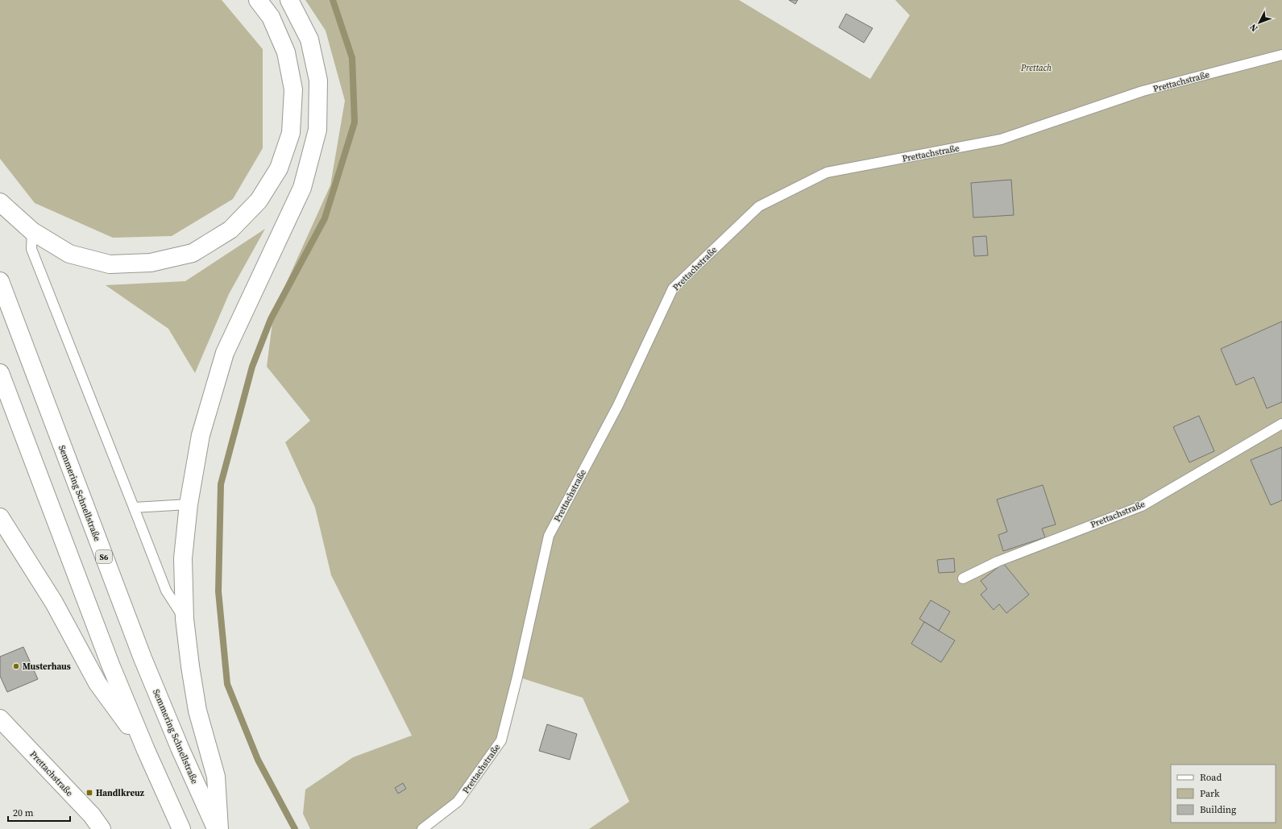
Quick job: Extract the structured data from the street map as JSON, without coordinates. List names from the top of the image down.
{
  "streets": {
    "main road": ["Prettachstraße", "Semmering Schnellstraße", "S6"]
  },
  "parks": ["Prettach"],
  "places": {
    "other": ["Musterhaus"],
    "transit": ["Handlkreuz"]
  },
  "legend": ["Road", "Park", "Building"],
  "scale_bar": "20 m",
  "north": "bottom left"
}
